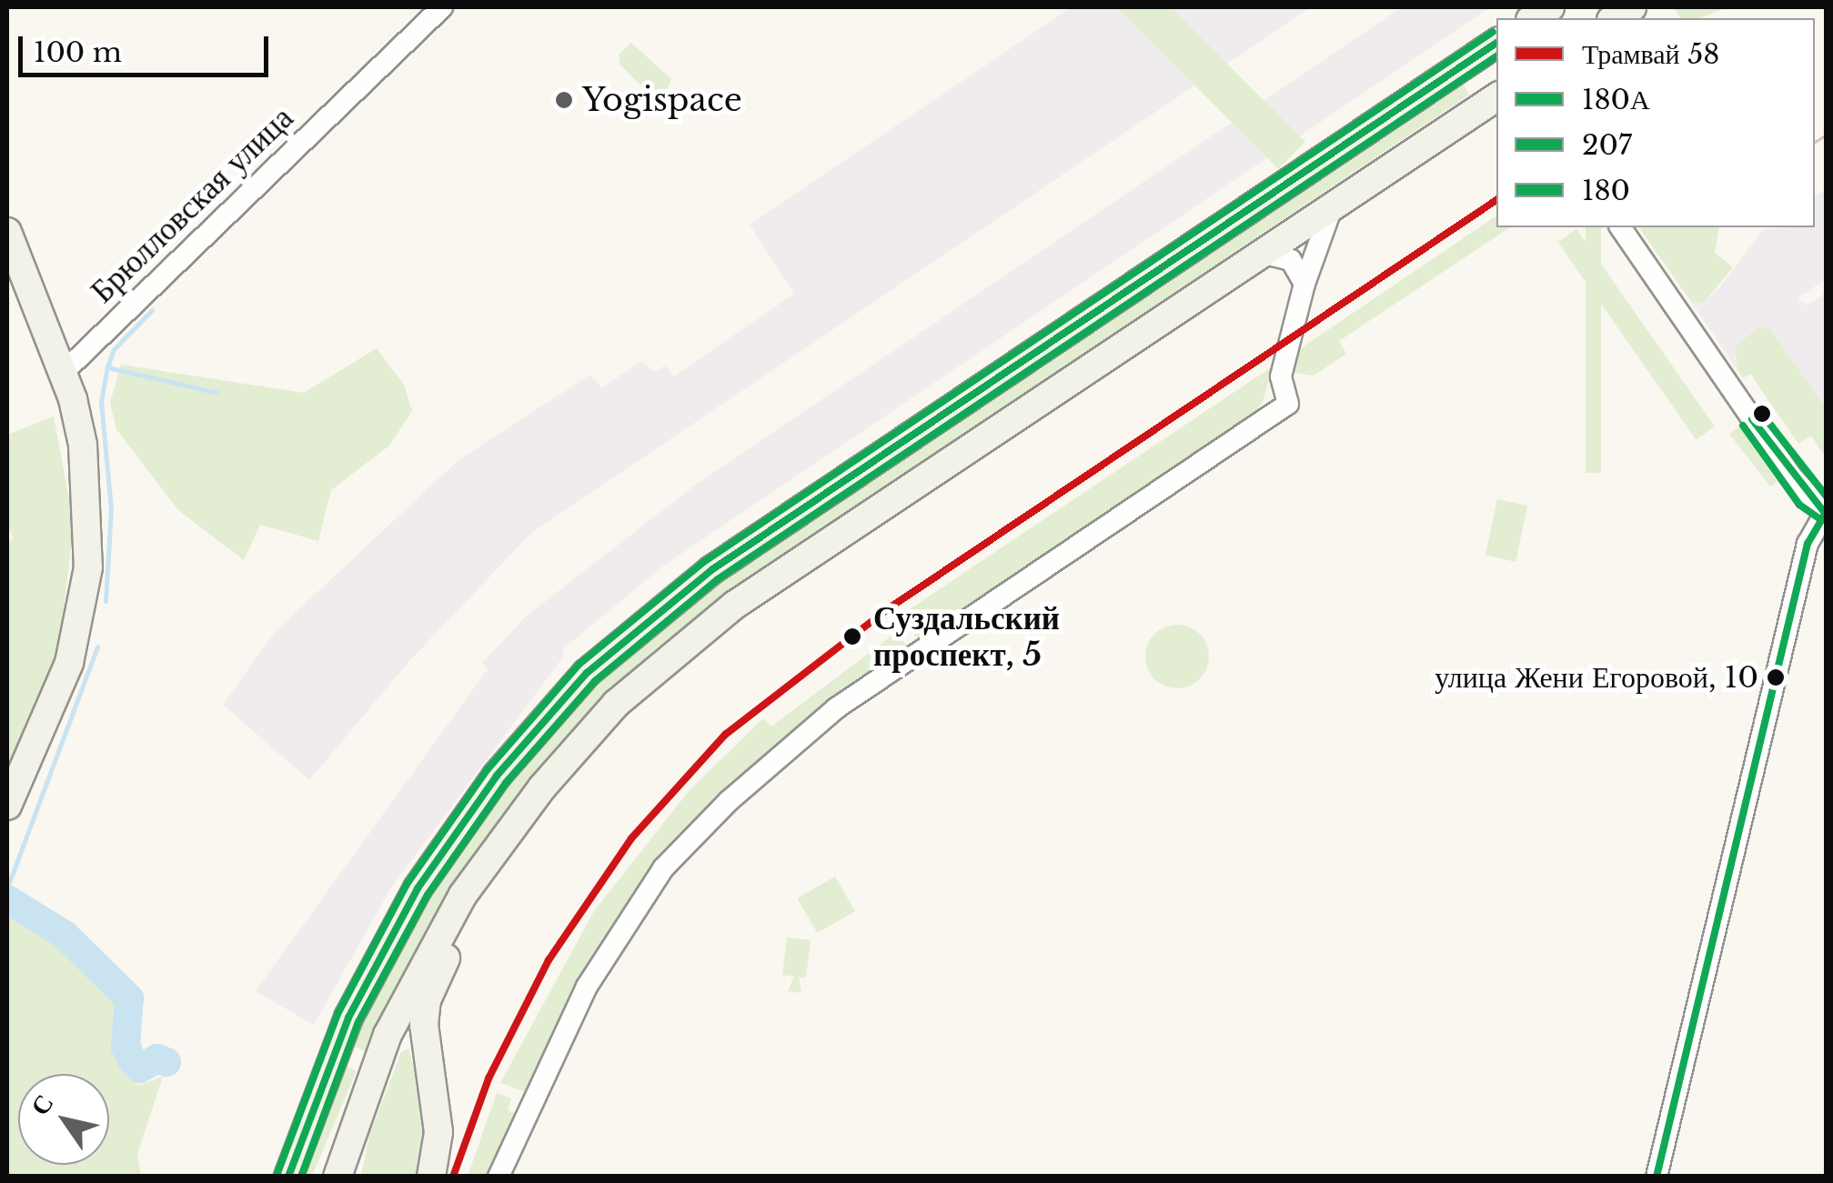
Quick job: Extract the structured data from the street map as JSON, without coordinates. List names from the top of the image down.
{
  "streets": {
    "street": ["Брюлловская улица"]
  },
  "places": ["Yogispace", "Суздальский проспект, 5", "улица Жени Егоровой, 10"],
  "lines": [
    "transit line 180",
    "transit line 180А",
    "transit line 207",
    "tram line 58"
  ],
  "legend": [
    "Трамвай 58",
    "180А",
    "207",
    "180"
  ],
  "scale_bar": "100 m",
  "north": "top left"
}
